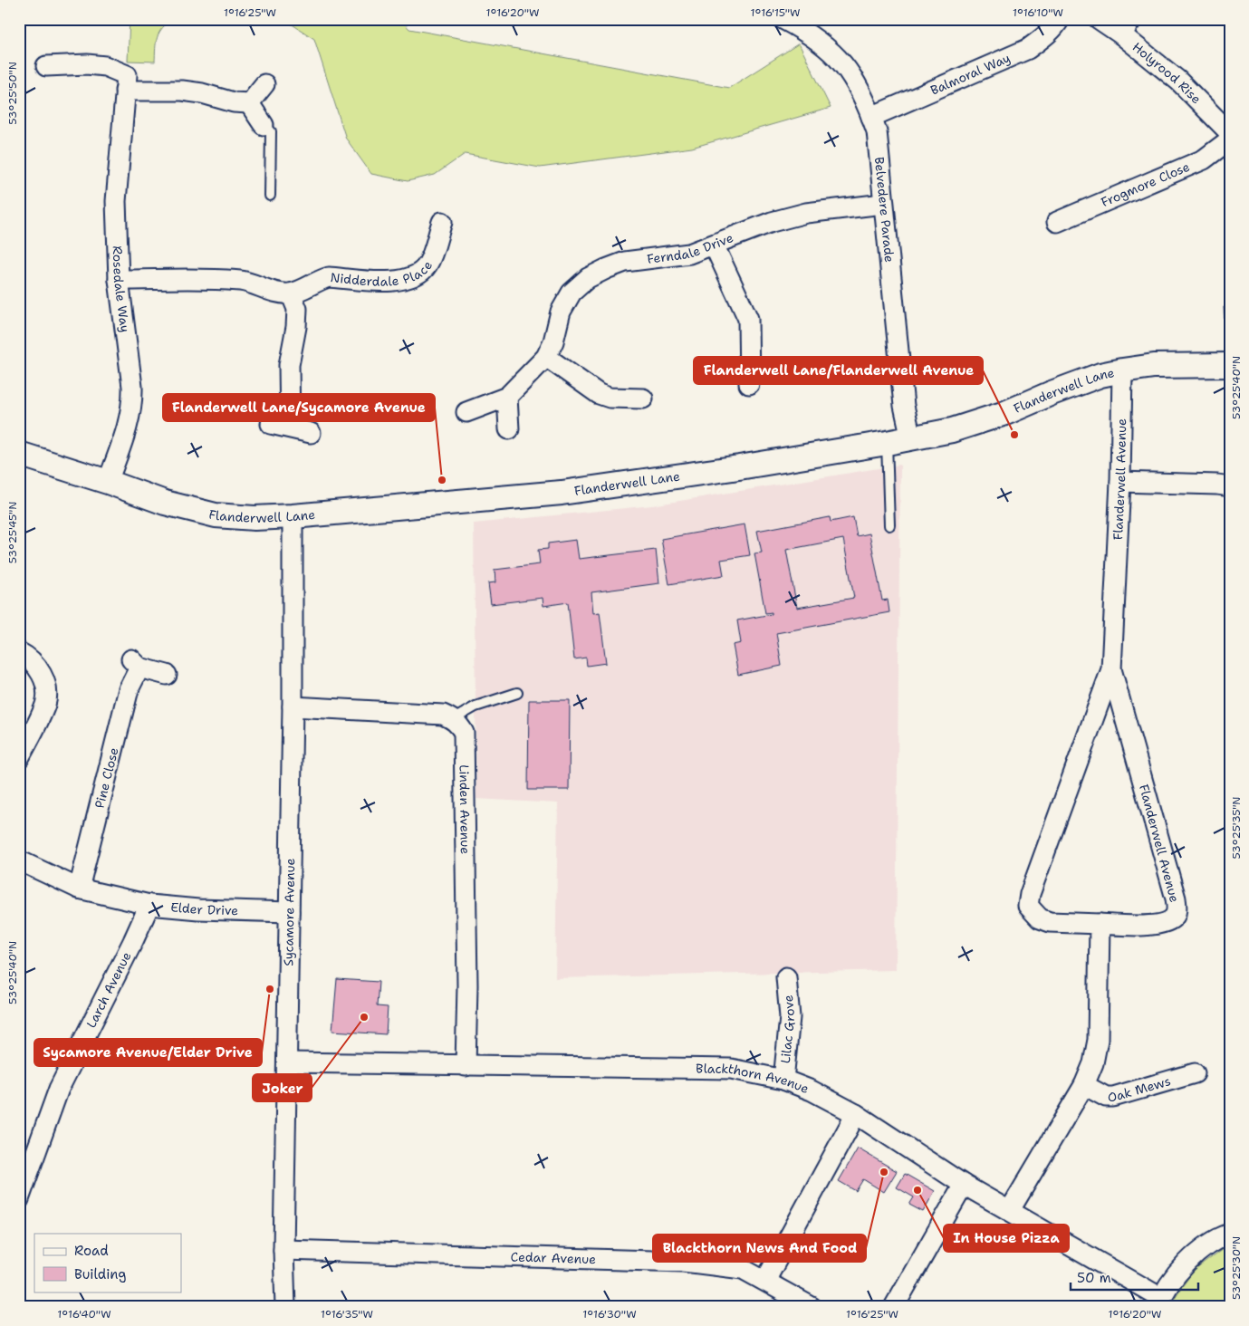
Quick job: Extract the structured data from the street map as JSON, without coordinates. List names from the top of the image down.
{
  "streets": {
    "street": [
      "Balmoral Way",
      "Holyrood Rise",
      "Frogmore Close",
      "Belvedere Parade",
      "Ferndale Drive",
      "Nidderdale Place",
      "Rosedale Way",
      "Flanderwell Lane",
      "Flanderwell Avenue",
      "Pine Close",
      "Linden Avenue",
      "Elder Drive",
      "Sycamore Avenue",
      "Larch Avenue",
      "Lilac Grove",
      "Blackthorn Avenue",
      "Oak Mews",
      "Cedar Avenue"
    ]
  },
  "crossings": [
    ["Balmoral Way", "Belvedere Parade"],
    ["Belvedere Parade", "Ferndale Drive"],
    ["Belvedere Parade", "Flanderwell Lane"],
    ["Rosedale Way", "Flanderwell Lane"],
    ["Flanderwell Lane", "Flanderwell Avenue"],
    ["Flanderwell Lane", "Sycamore Avenue"],
    ["Pine Close", "Elder Drive"],
    ["Linden Avenue", "Blackthorn Avenue"],
    ["Elder Drive", "Sycamore Avenue"],
    ["Elder Drive", "Larch Avenue"],
    ["Sycamore Avenue", "Blackthorn Avenue"],
    ["Sycamore Avenue", "Cedar Avenue"],
    ["Lilac Grove", "Blackthorn Avenue"]
  ],
  "places": [
    "Flanderwell Lane/Flanderwell Avenue",
    "Flanderwell Lane/Sycamore Avenue",
    "Sycamore Avenue/Elder Drive",
    "Joker",
    "Blackthorn News And Food",
    "In House Pizza"
  ],
  "legend": ["Road", "Building"],
  "scale_bar": "50 m",
  "coordinates": [
    "1°16'25\"W",
    "1°16'20\"W",
    "1°16'15\"W",
    "1°16'10\"W",
    "53°25'50\"N",
    "53°25'40\"N",
    "53°25'45\"N",
    "53°25'35\"N",
    "53°25'30\"N",
    "1°16'40\"W",
    "1°16'35\"W",
    "1°16'30\"W"
  ]
}
